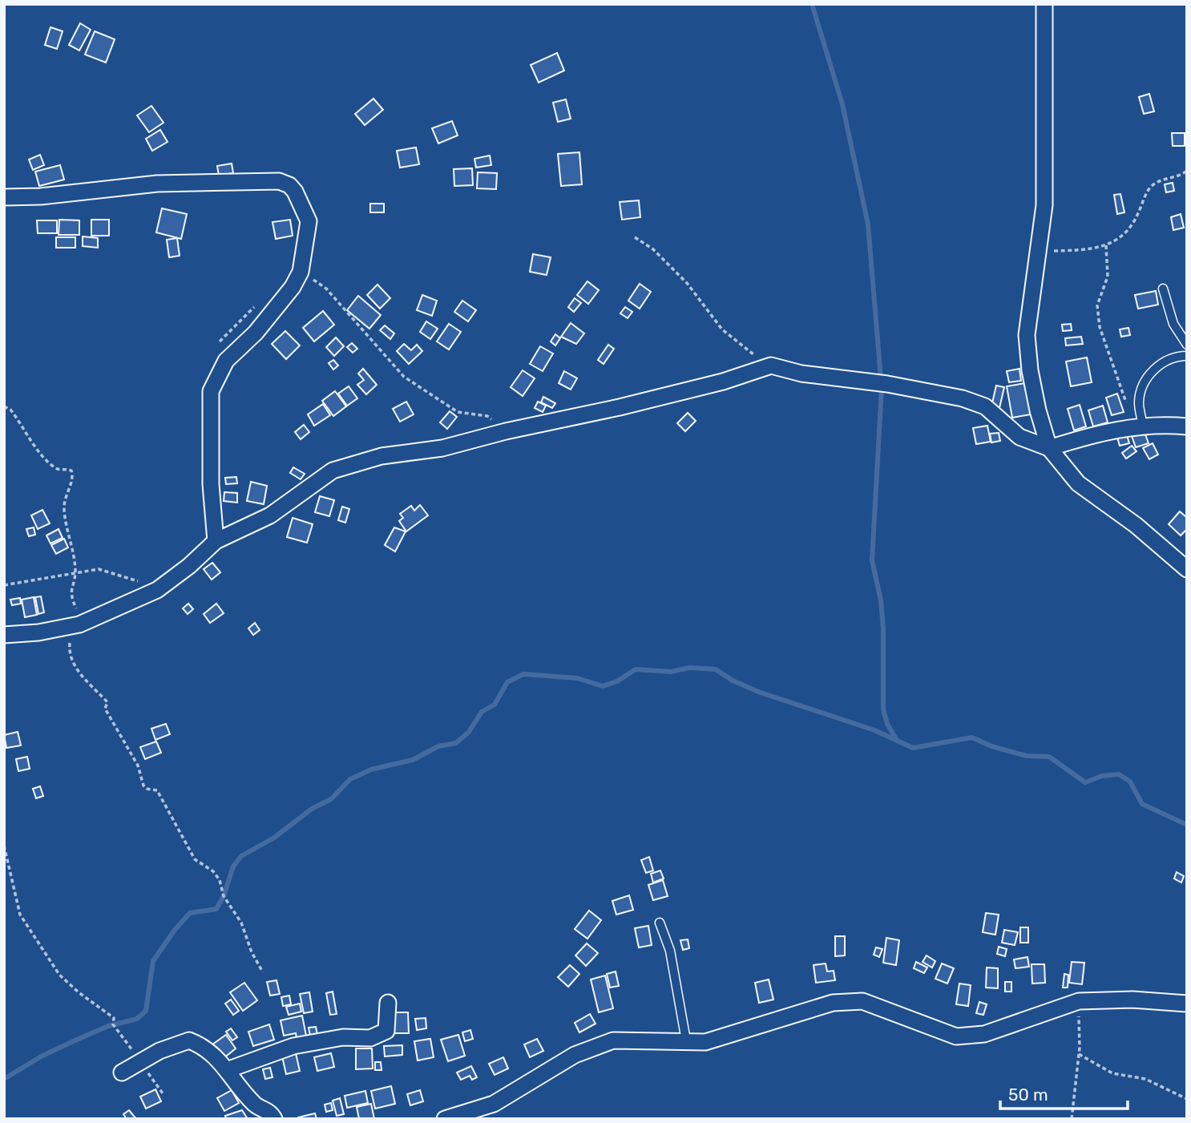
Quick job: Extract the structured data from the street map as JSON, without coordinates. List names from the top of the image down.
{
  "scale_bar": "50 m"
}
